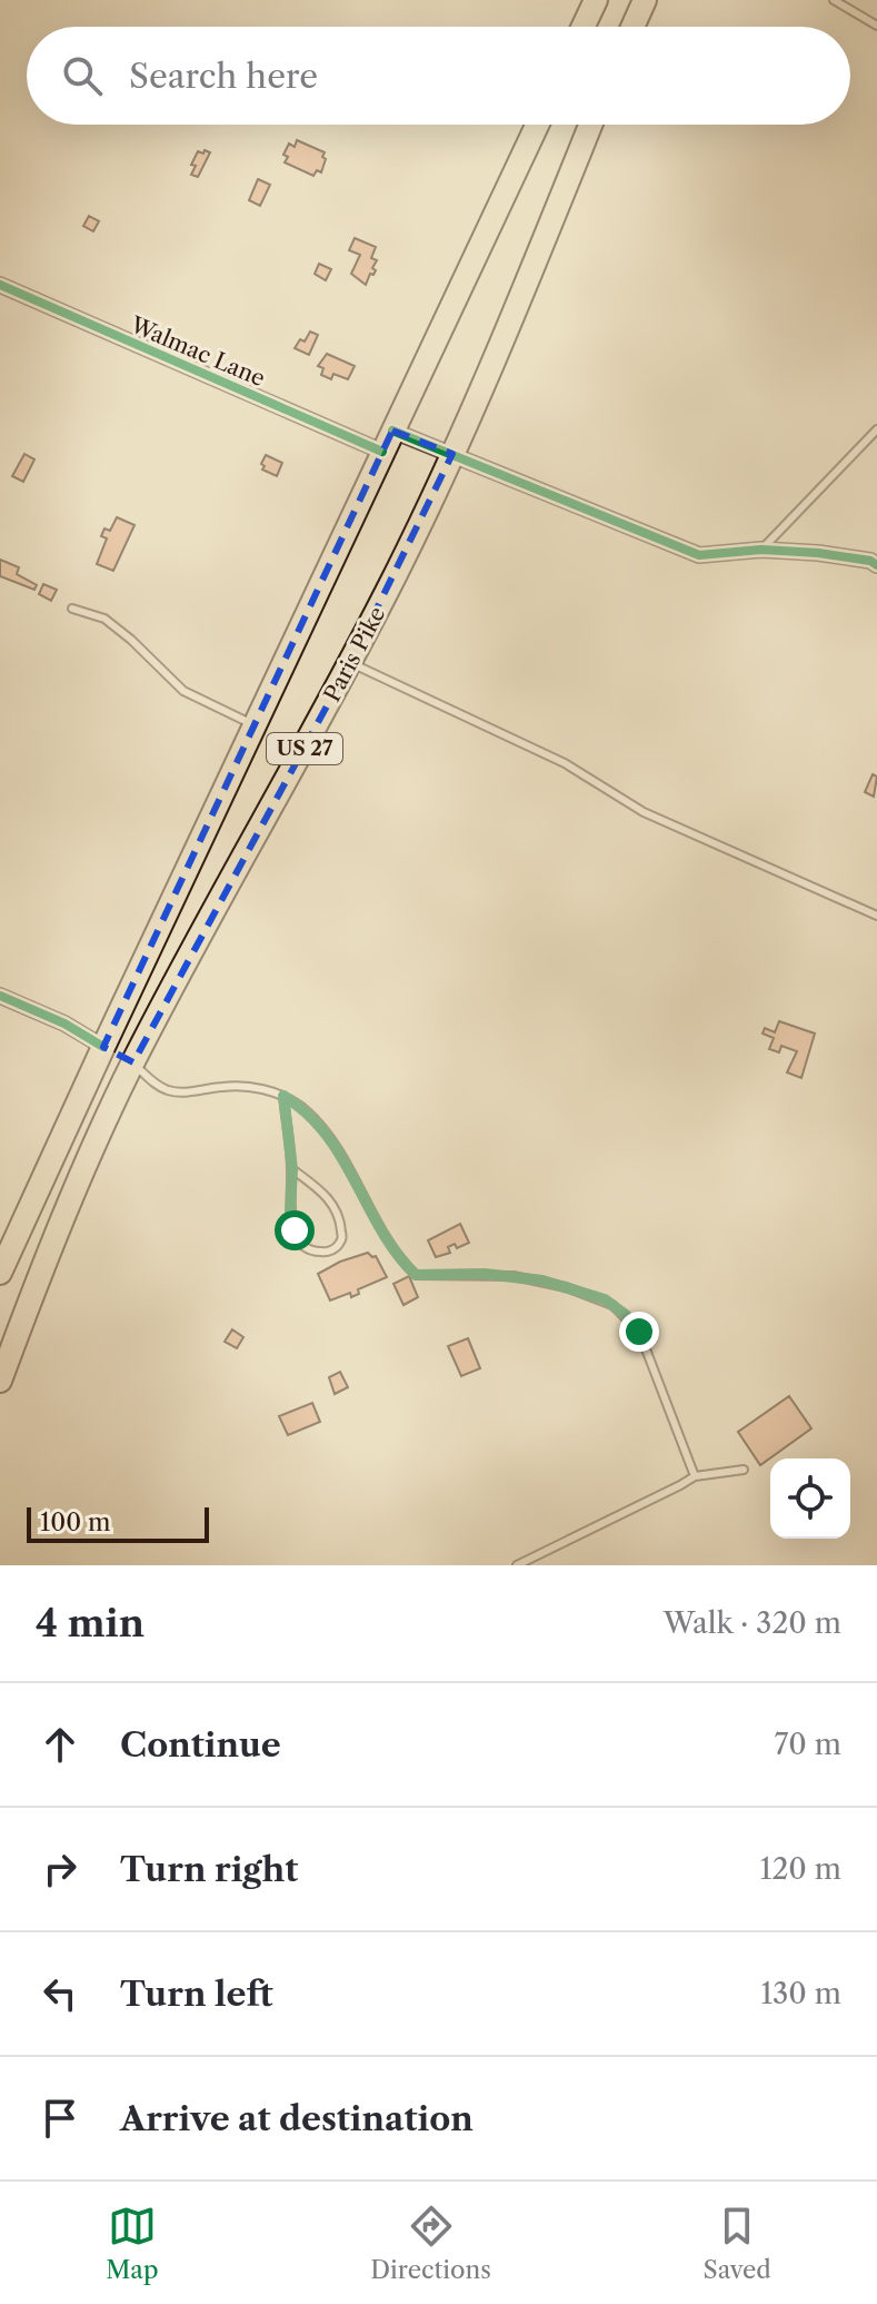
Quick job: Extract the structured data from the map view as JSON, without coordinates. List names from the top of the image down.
{
  "streets": {
    "highway": ["Paris Pike", "US 27"],
    "street": ["Walmac Lane"]
  },
  "crossings": [
    ["Walmac Lane", "Paris Pike"],
    ["Walmac Lane", "US 27"]
  ],
  "scale_bar": "100 m",
  "page": {
    "search": "Search here",
    "scale": "100 m",
    "heading": ["4 min", "Walk · 320 m"],
    "list": [
      ["Continue", "70 m"],
      ["Turn right", "120 m"],
      ["Turn left", "130 m"],
      "Arrive at destination"
    ],
    "nav": ["Map", "Directions", "Saved"]
  }
}
